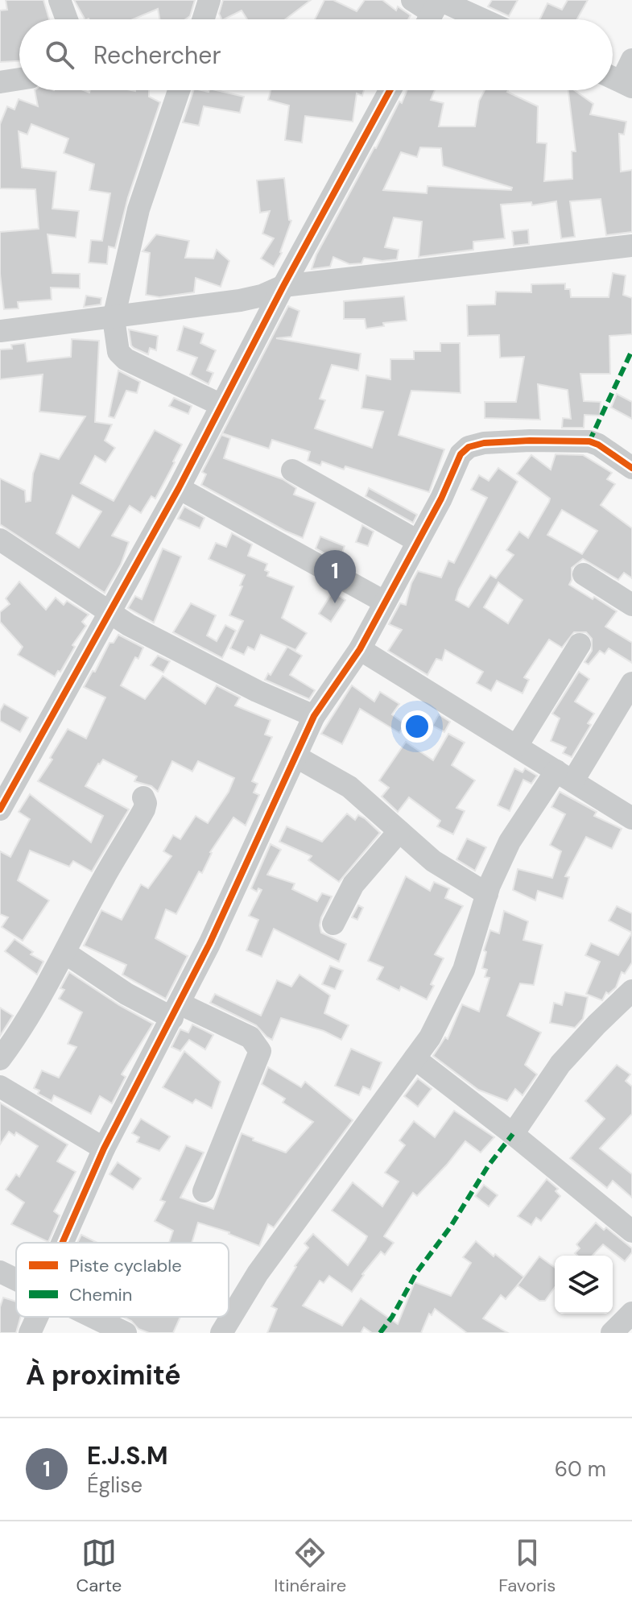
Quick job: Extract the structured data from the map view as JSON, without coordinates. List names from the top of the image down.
{
  "legend": ["Piste cyclable", "Chemin"],
  "page": {
    "search": "Rechercher",
    "pins": "1",
    "heading": "À proximité",
    "list": [
      {
        "mark": "1",
        "name": "E.J.S.M",
        "note": "Église",
        "value": "60 m"
      }
    ],
    "nav": ["Carte", "Itinéraire", "Favoris"]
  }
}
